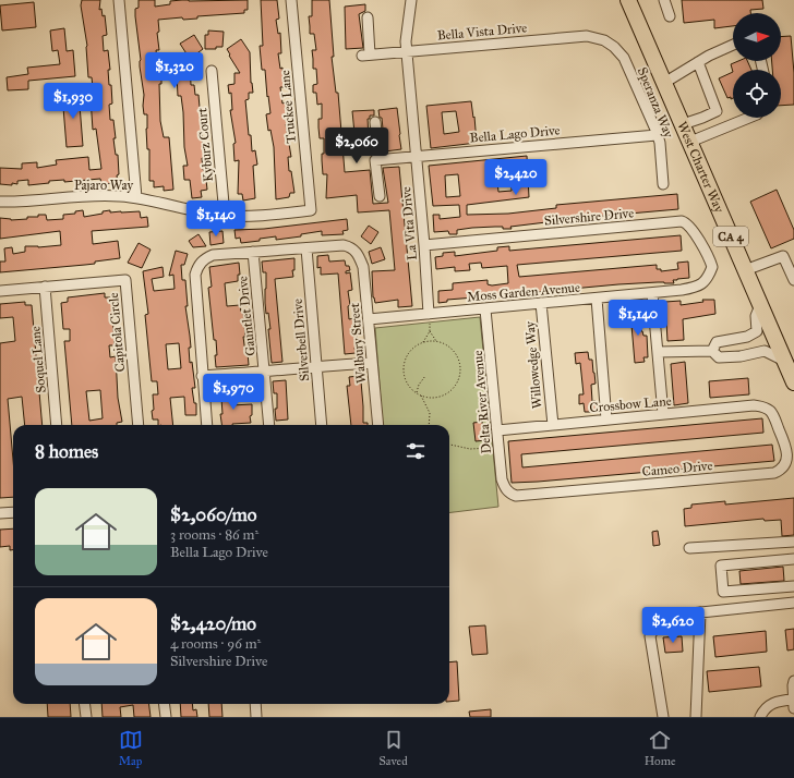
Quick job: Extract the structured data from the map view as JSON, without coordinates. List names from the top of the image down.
{
  "streets": {
    "highway": ["West Charter Way", "CA 4"],
    "street": [
      "Bella Vista Drive",
      "Speranza Way",
      "Truckee Lane",
      "Bella Lago Drive",
      "Kyburz Court",
      "Pajaro Way",
      "Silvershire Drive",
      "La Vita Drive",
      "Moss Garden Avenue",
      "Gauntlet Drive",
      "Capitola Circle",
      "Silverbell Drive",
      "Walbury Street",
      "Soquel Lane",
      "Willowedge Way",
      "Delta River Avenue",
      "Crossbow Lane",
      "Cameo Drive"
    ]
  },
  "crossings": [
    ["Bella Vista Drive", "Speranza Way"],
    ["Bella Vista Drive", "La Vita Drive"],
    ["Speranza Way", "Bella Lago Drive"],
    ["Truckee Lane", "Pajaro Way"],
    ["Bella Lago Drive", "La Vita Drive"],
    ["Kyburz Court", "Pajaro Way"],
    ["Silvershire Drive", "La Vita Drive"],
    ["Silvershire Drive", "Moss Garden Avenue"],
    ["La Vita Drive", "Moss Garden Avenue"],
    ["Moss Garden Avenue", "Walbury Street"],
    ["Moss Garden Avenue", "Willowedge Way"],
    ["Moss Garden Avenue", "Delta River Avenue"],
    ["Capitola Circle", "Soquel Lane"],
    ["Silverbell Drive", "Walbury Street"],
    ["Willowedge Way", "Crossbow Lane"],
    ["Delta River Avenue", "Crossbow Lane"],
    ["Delta River Avenue", "Cameo Drive"],
    ["Crossbow Lane", "Cameo Drive"]
  ],
  "north": "right",
  "page": {
    "price": [
      "$1,320",
      "$1,930",
      "$2,060",
      "$2,420",
      "$1,140",
      "$1,140",
      "$1,970",
      "$2,620"
    ],
    "heading": "8 homes",
    "list": [
      {
        "name": "$2,060/mo",
        "note": "3 rooms · 86 m² · Bella Lago Drive"
      },
      {
        "name": "$2,420/mo",
        "note": "4 rooms · 96 m² · Silvershire Drive"
      }
    ],
    "tabs": ["Map", "Saved", "Home"]
  }
}
